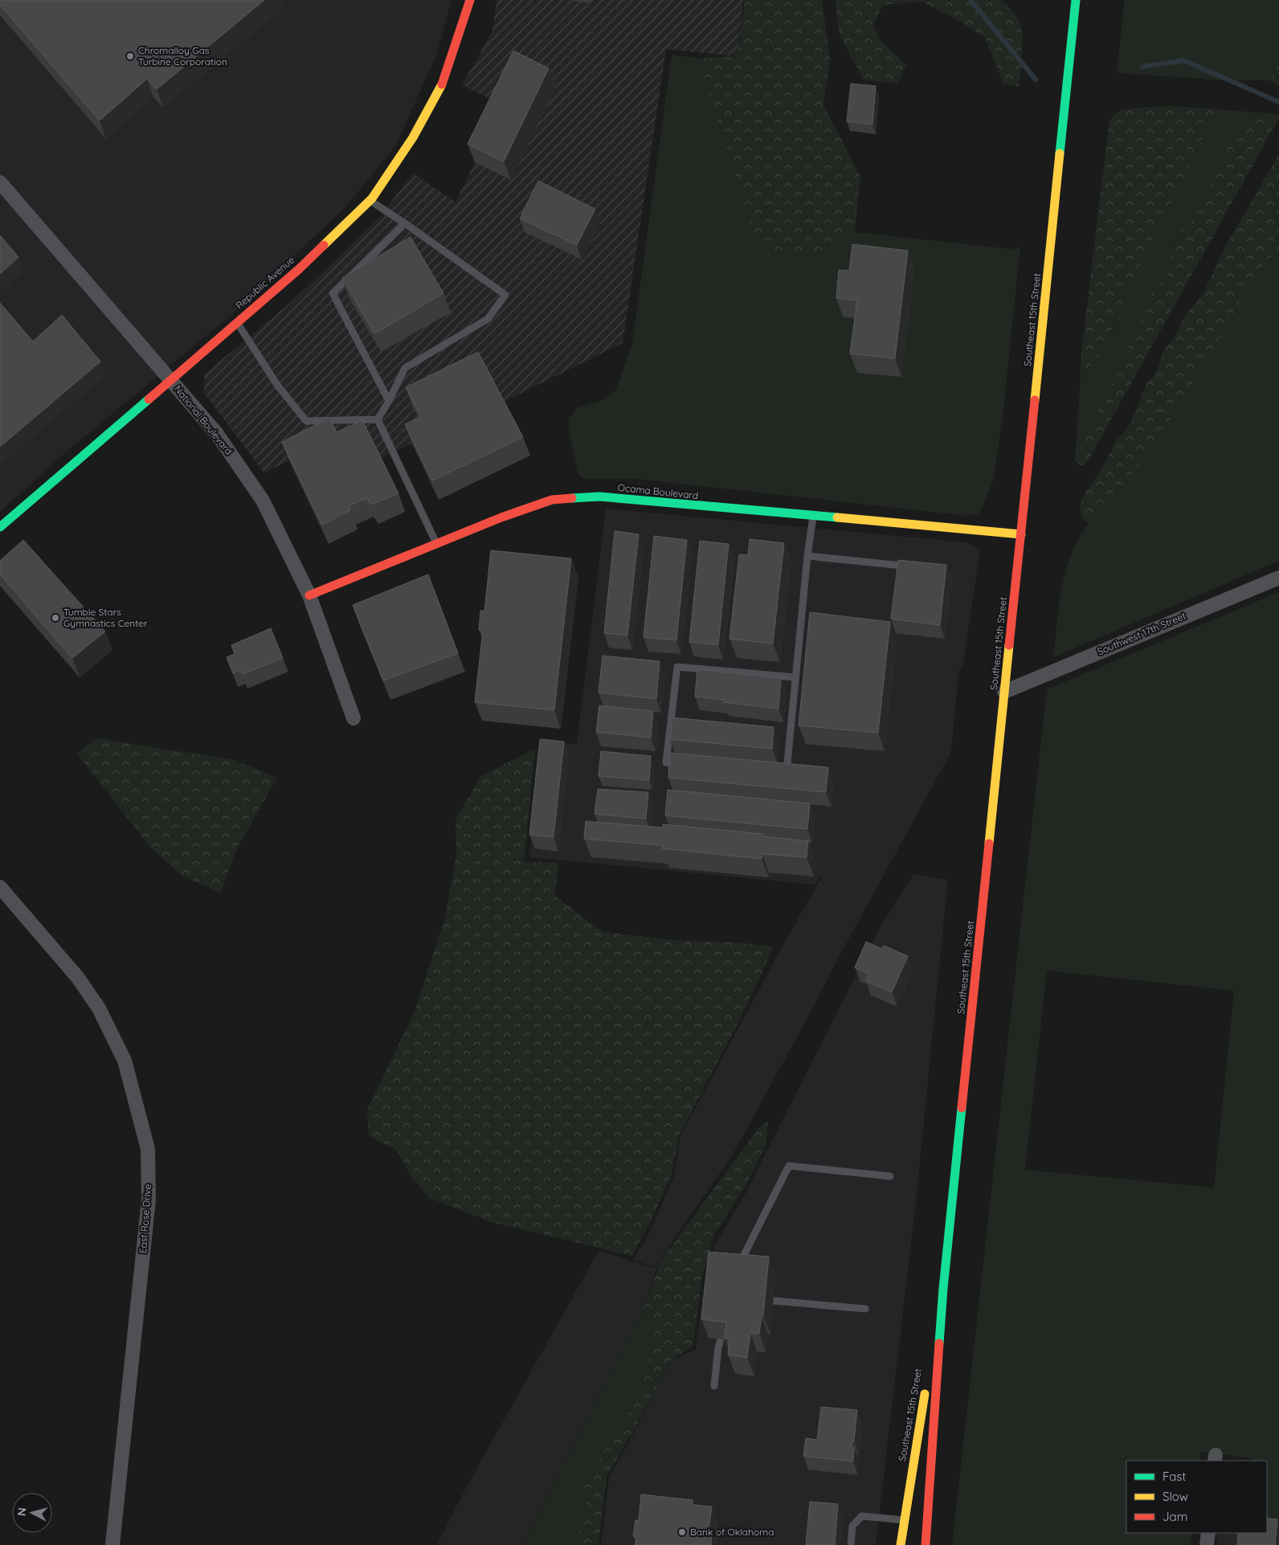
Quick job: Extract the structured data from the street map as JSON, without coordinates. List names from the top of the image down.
{
  "streets": {
    "main road": ["Republic Avenue", "Southeast 15th Street", "Ocama Boulevard"],
    "street": ["National Boulevard", "Southwest 17th Street", "East Rose Drive"]
  },
  "crossings": [
    ["Republic Avenue", "National Boulevard"],
    ["Southeast 15th Street", "Ocama Boulevard"],
    ["Southeast 15th Street", "Southwest 17th Street"],
    ["National Boulevard", "Ocama Boulevard"]
  ],
  "places": ["Chromalloy Gas Turbine Corporation", "Tumble Stars Gymnastics Center", "Bank of Oklahoma"],
  "legend": ["Fast", "Slow", "Jam"],
  "north": "left"
}
